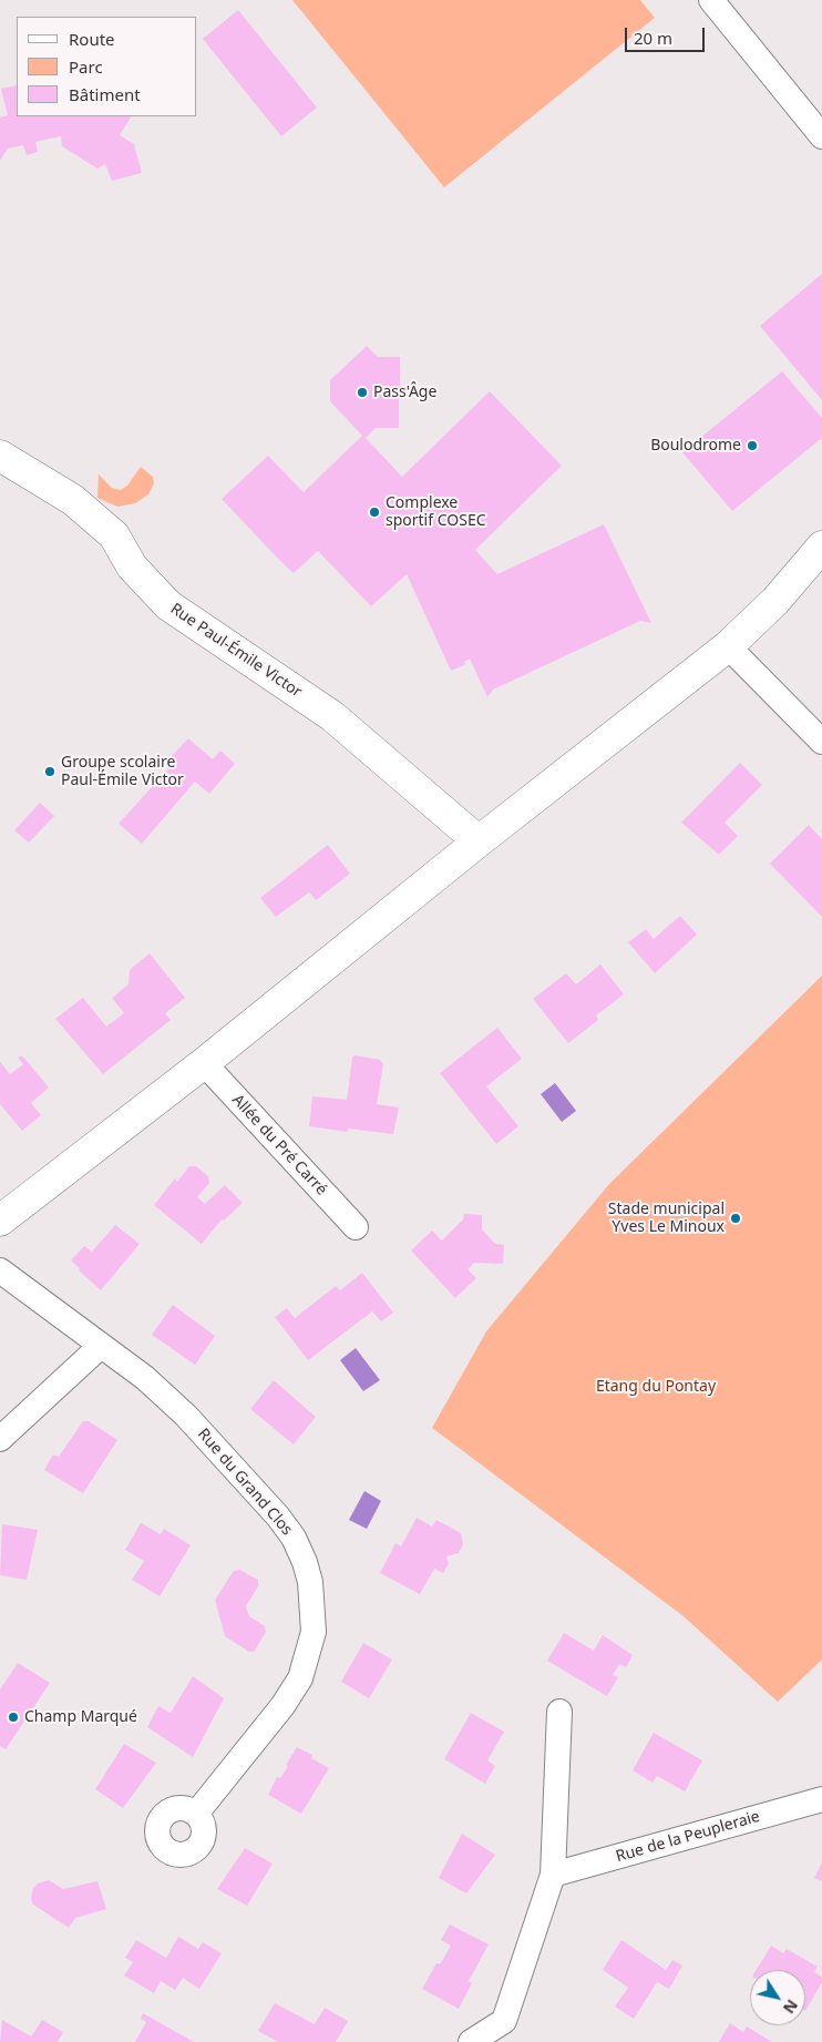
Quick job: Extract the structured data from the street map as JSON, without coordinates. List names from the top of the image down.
{
  "streets": {
    "street": [
      "Rue Paul-Émile Victor",
      "Allée du Pré Carré",
      "Rue du Grand Clos",
      "Rue de la Peupleraie"
    ]
  },
  "parks": ["Etang du Pontay"],
  "places": [
    "Pass'Âge",
    "Boulodrome",
    "Complexe sportif COSEC",
    "Groupe scolaire Paul-Émile Victor",
    "Stade municipal Yves Le Minoux",
    "Champ Marqué"
  ],
  "legend": ["Route", "Parc", "Bâtiment"],
  "scale_bar": "20 m",
  "north": "bottom right"
}
